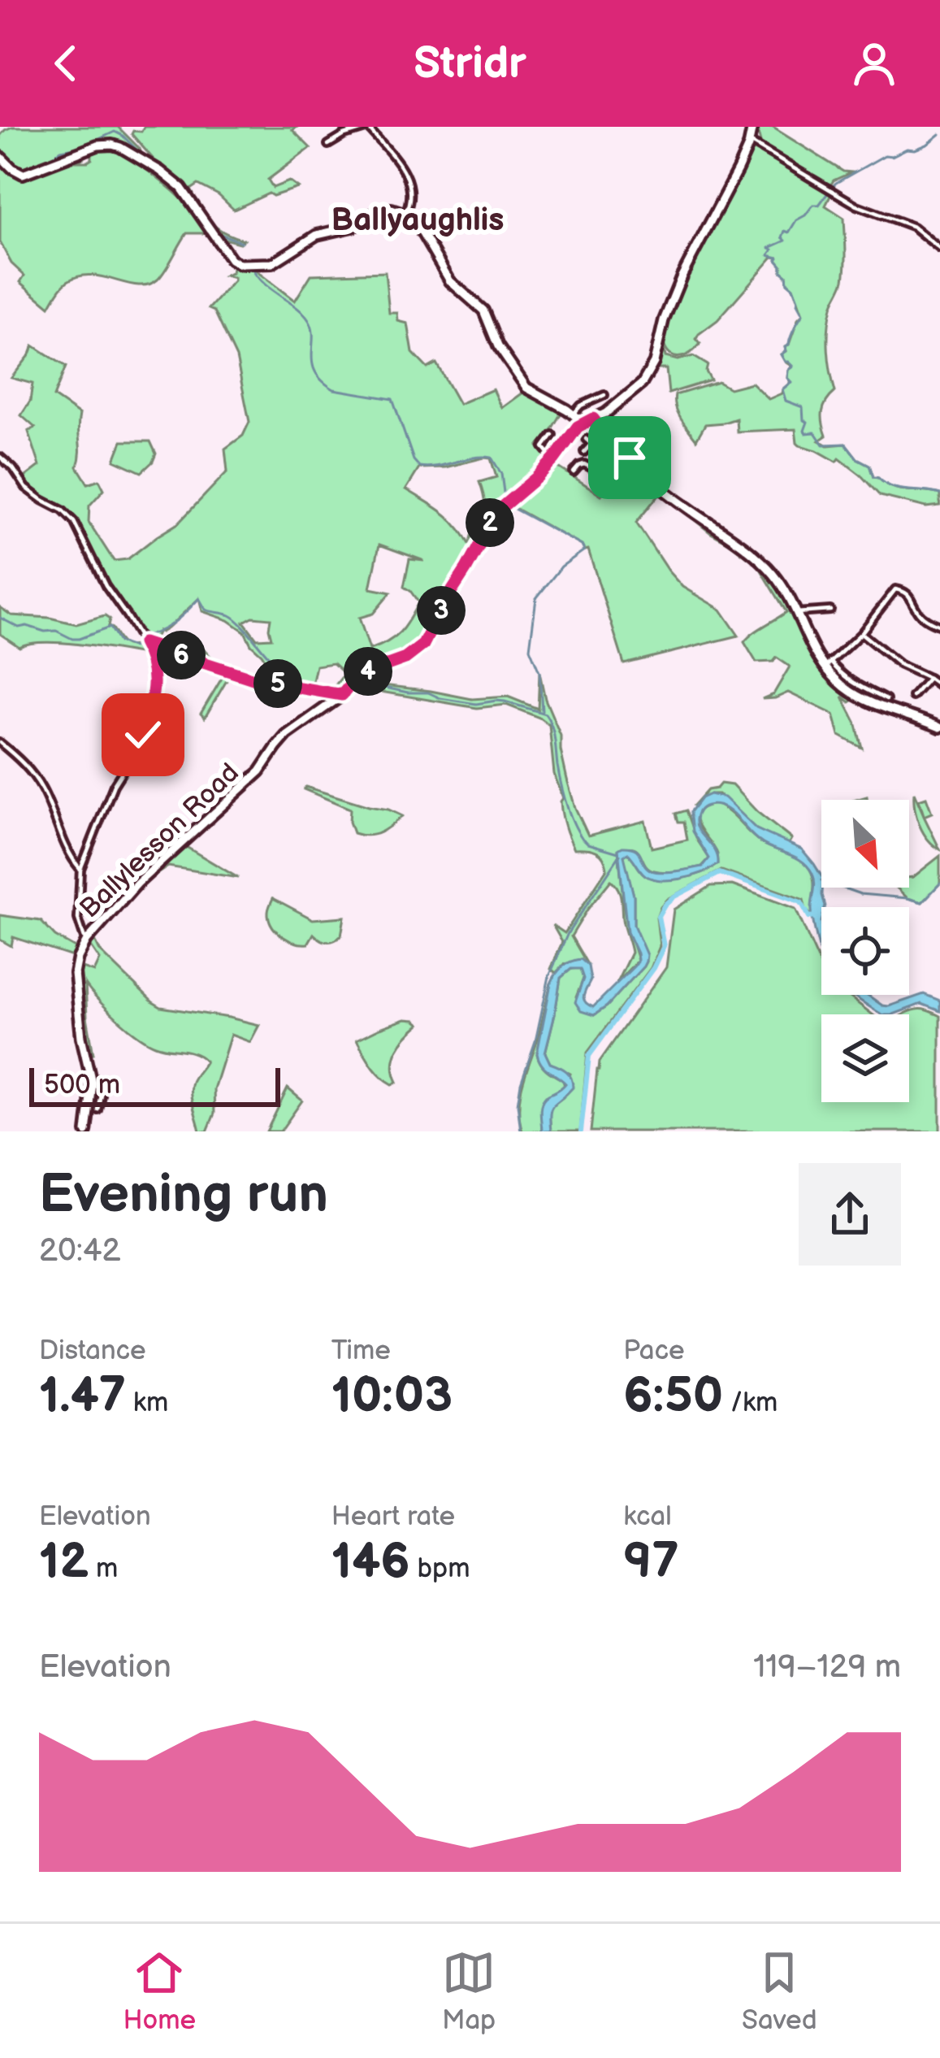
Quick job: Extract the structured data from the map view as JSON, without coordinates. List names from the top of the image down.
{
  "streets": {
    "main road": ["Ballylesson Road"]
  },
  "districts": ["Ballyaughlis"],
  "scale_bar": "500 m",
  "north": "bottom right",
  "page": {
    "header": "Stridr",
    "pins": [
      "2",
      "3",
      "6",
      "4",
      "5"
    ],
    "scale": "500 m",
    "heading": ["Evening run", "20:42"],
    "stats": [
      ["Distance", "1.47 km"],
      ["Time", "10:03"],
      ["Pace", "6:50 /km"],
      ["Elevation", "12 m"],
      ["Heart rate", "146 bpm"],
      ["kcal", "97"]
    ],
    "chart": ["Elevation", "119–129 m"],
    "tabs": ["Home", "Map", "Saved"]
  }
}
